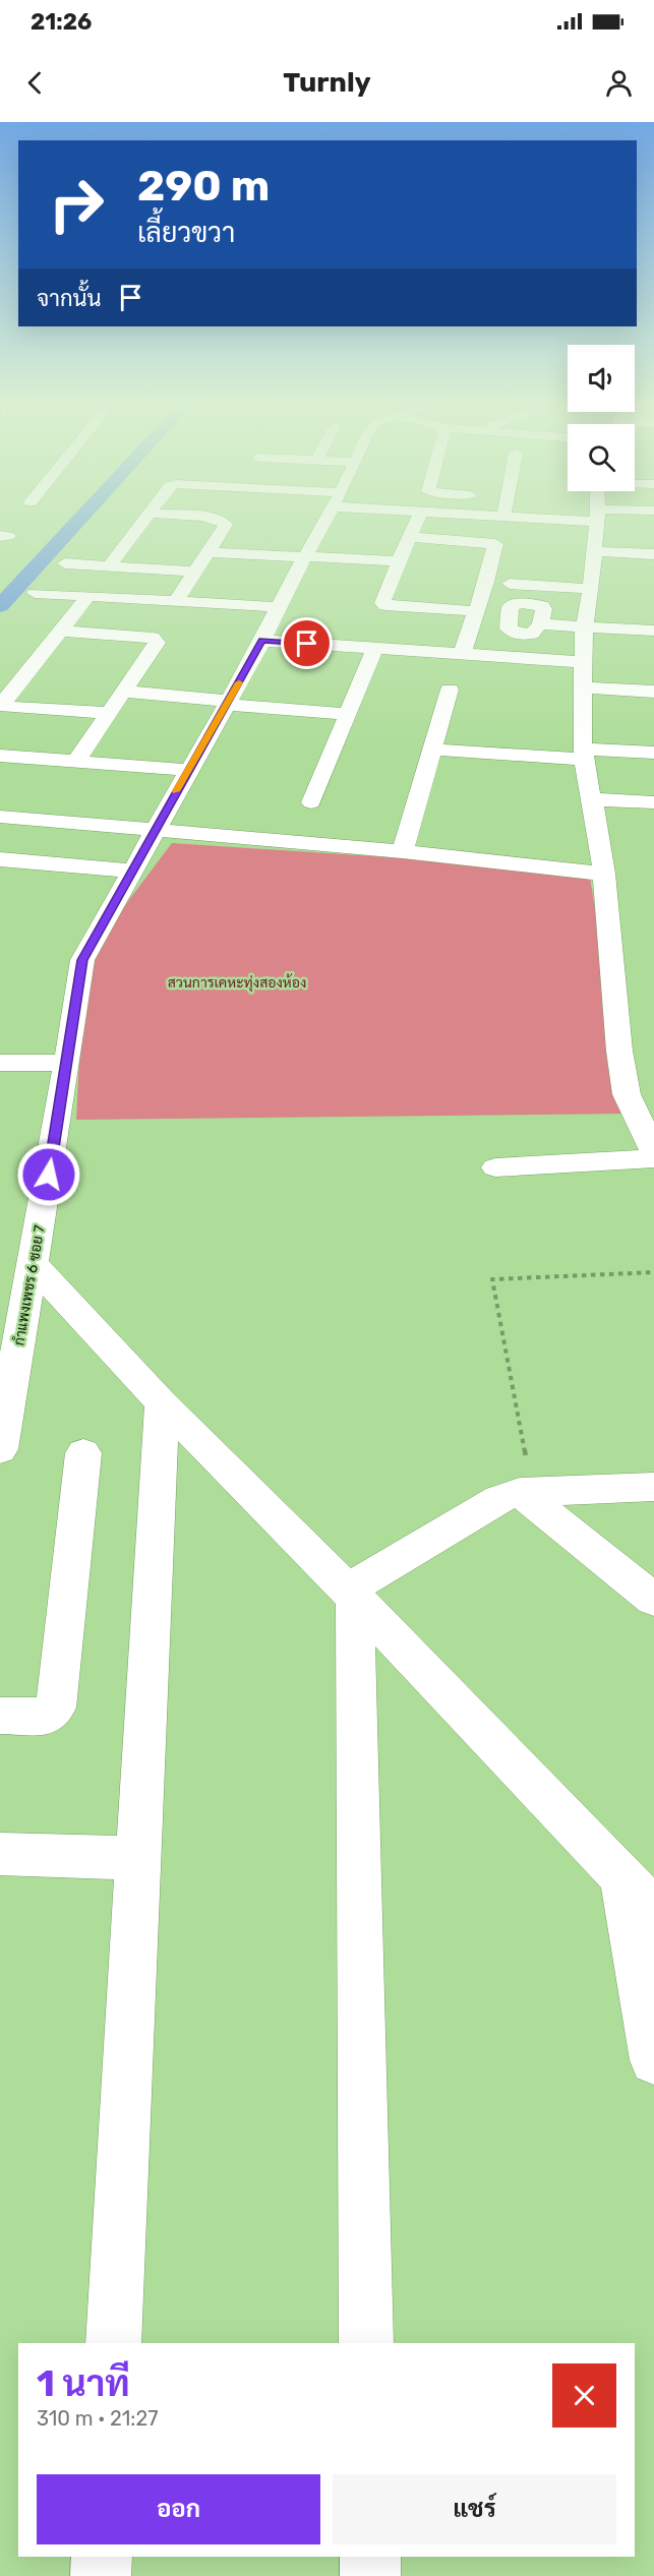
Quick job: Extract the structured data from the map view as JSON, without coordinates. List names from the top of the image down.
{
  "streets": {
    "street": ["กำแพงเพชร 6 ซอย 7"]
  },
  "parks": ["สวนการเคหะทุ่งสองห้อง"],
  "page": {
    "status": "21:26",
    "header": "Turnly",
    "turn": ["290 m", "เลี้ยวขวา"],
    "then": "จากนั้น",
    "heading": ["1 นาที", "310 m · 21:27"],
    "buttons": ["ออก", "แชร์"]
  }
}
